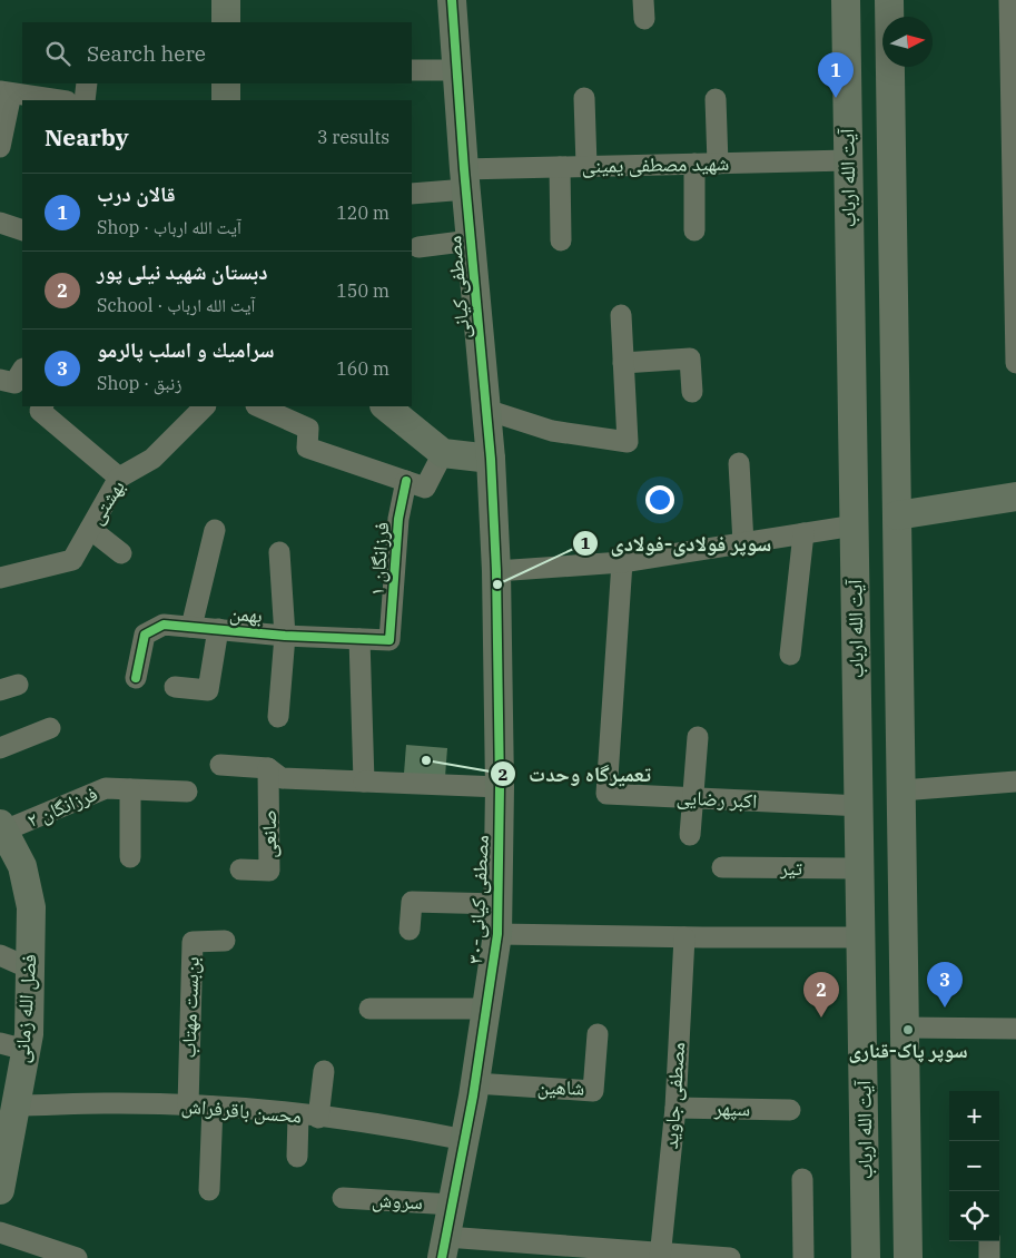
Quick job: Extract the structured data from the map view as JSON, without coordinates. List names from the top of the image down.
{
  "streets": {
    "main road": [
      "آیت الله ارباب",
      "مصطفی کیانی",
      "۳۰-مصطفی کیانی",
      "فضل الله زمانی"
    ],
    "street": [
      "شهید مصطفی یمینی",
      "بهشتی",
      "فرزانگان ۱",
      "بهمن",
      "اکبر رضایی",
      "فرزانگان ۲",
      "صانعی",
      "تیر",
      "بن‌بست مهتاب",
      "شاهین",
      "مصطفی جاوید",
      "سپهر",
      "محسن باقرفراش",
      "سروش"
    ]
  },
  "crossings": [
    ["شهید مصطفی یمینی", "آیت الله ارباب"],
    ["شهید مصطفی یمینی", "مصطفی کیانی"],
    ["آیت الله ارباب", "اکبر رضایی"],
    ["آیت الله ارباب", "تیر"],
    ["مصطفی کیانی", "۳۰-مصطفی کیانی"],
    ["فرزانگان ۱", "بهمن"],
    ["فرزانگان ۲", "فضل الله زمانی"],
    ["۳۰-مصطفی کیانی", "شاهین"],
    ["۳۰-مصطفی کیانی", "محسن باقرفراش"],
    ["۳۰-مصطفی کیانی", "سروش"],
    ["بن‌بست مهتاب", "محسن باقرفراش"],
    ["فضل الله زمانی", "محسن باقرفراش"],
    ["مصطفی جاوید", "سپهر"]
  ],
  "places": ["سوپر فولادی-فولادی", "تعمیرگاه وحدت", "سوپر پاک-قناری"],
  "north": "right",
  "page": {
    "search": "Search here",
    "pins": ["1", "3", "2"],
    "heading": ["Nearby", "3 results"],
    "list": [
      {
        "mark": "1",
        "name": "قالان درب",
        "note": "Shop · آیت الله ارباب",
        "value": "120 m"
      },
      {
        "mark": "2",
        "name": "دبستان شهید نیلی پور",
        "note": "School · آیت الله ارباب",
        "value": "150 m"
      },
      {
        "mark": "3",
        "name": "سراميك و اسلب پالرمو",
        "note": "Shop · زنبق",
        "value": "160 m"
      }
    ],
    "map_buttons": ["+", "−"]
  }
}
